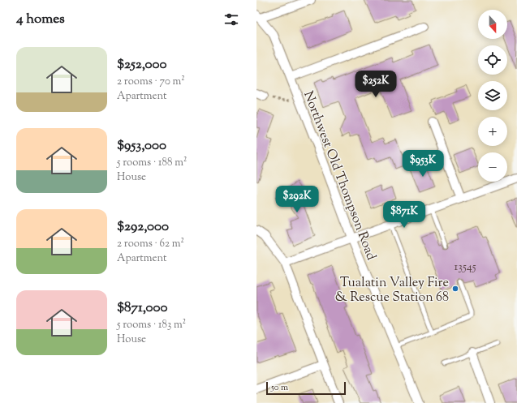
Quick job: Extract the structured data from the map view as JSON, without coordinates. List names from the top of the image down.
{
  "streets": {
    "street": ["Northwest Old Thompson Road"]
  },
  "places": ["Tualatin Valley Fire & Rescue Station 68"],
  "house_numbers": ["13545"],
  "scale_bar": "50 m",
  "north": "bottom",
  "page": {
    "heading": "4 homes",
    "map_buttons": ["+", "−"],
    "list": [
      {
        "name": "$252,000",
        "note": "2 rooms · 70 m² · Apartment"
      },
      {
        "name": "$953,000",
        "note": "5 rooms · 188 m² · House"
      },
      {
        "name": "$292,000",
        "note": "2 rooms · 62 m² · Apartment"
      },
      {
        "name": "$871,000",
        "note": "5 rooms · 183 m² · House"
      }
    ],
    "price": [
      "$252K",
      "$953K",
      "$292K",
      "$871K"
    ],
    "scale": "50 m"
  }
}
